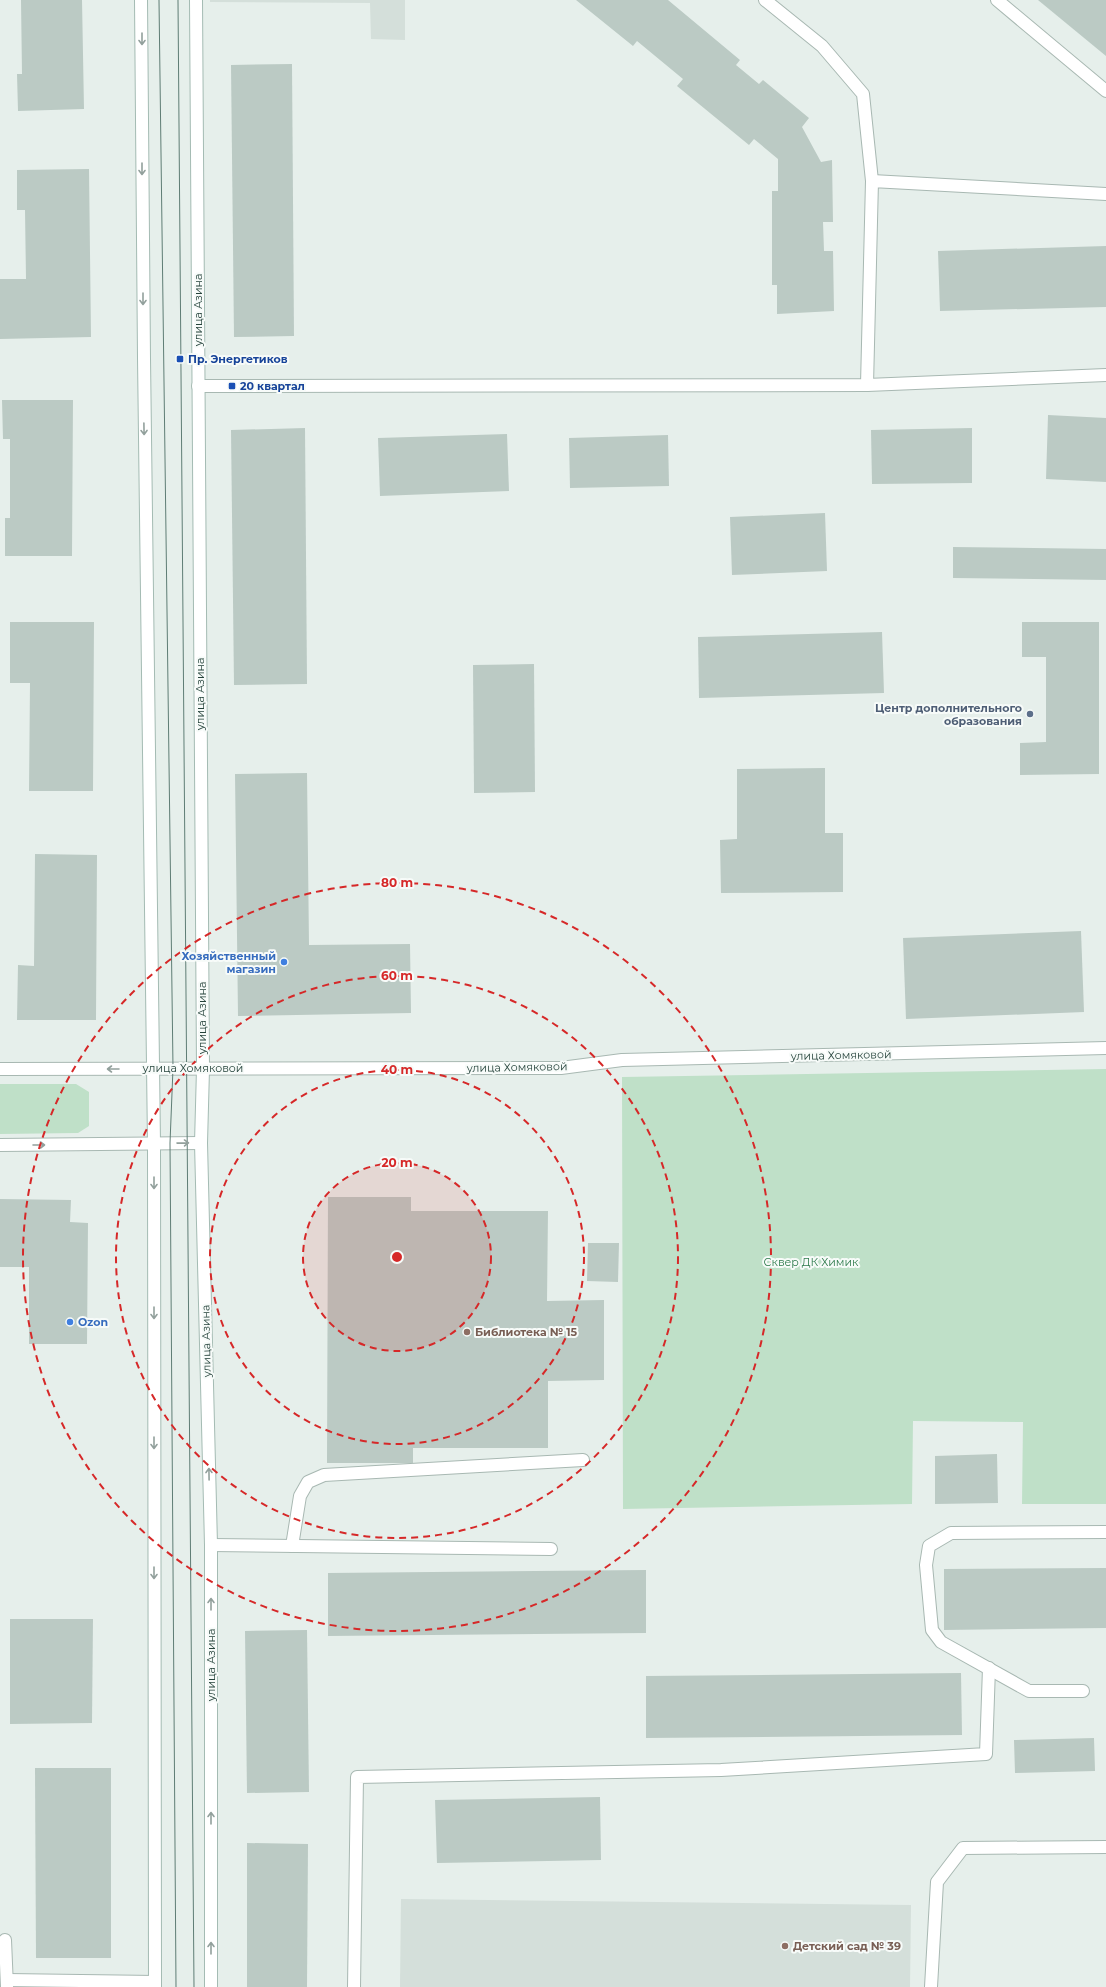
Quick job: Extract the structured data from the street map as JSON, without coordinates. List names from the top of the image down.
{
  "streets": {
    "main road": ["улица Азина", "улица Хомяковой"]
  },
  "crossings": [
    ["улица Азина", "улица Хомяковой"]
  ],
  "parks": ["Сквер ДК Химик"],
  "places": {
    "transit": ["Пр. Энергетиков", "20 квартал"],
    "other": [
      "Центр дополнительного образования",
      "Хозяйственный магазин",
      "Ozon",
      "Библиотека № 15",
      "Детский сад № 39"
    ]
  },
  "rings": [
    "80 m",
    "60 m",
    "40 m",
    "20 m"
  ]
}
